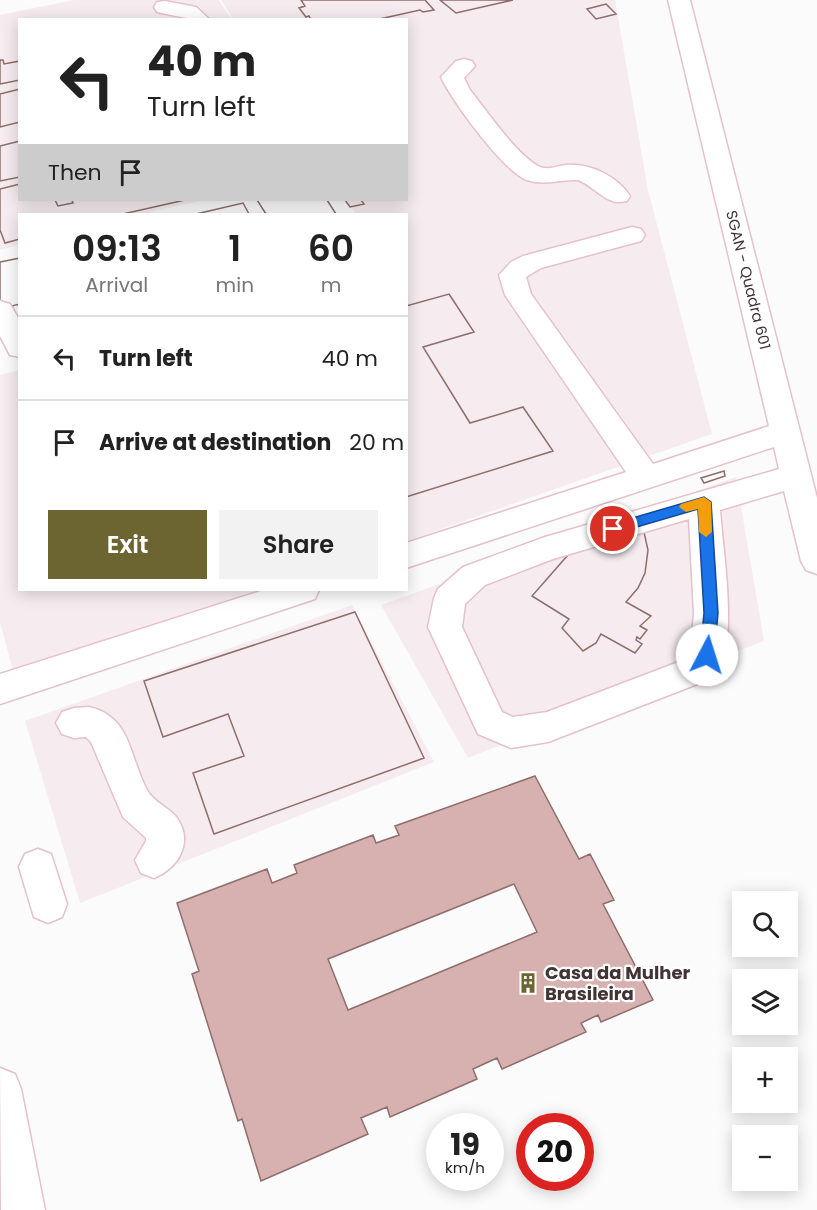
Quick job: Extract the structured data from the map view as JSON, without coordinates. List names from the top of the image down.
{
  "streets": {
    "street": ["SGAN - Quadra 601"]
  },
  "places": {
    "building": ["Casa da Mulher Brasileira"]
  },
  "page": {
    "turn": ["40 m", "Turn left"],
    "then": "Then",
    "eta": [
      "09:13",
      "Arrival",
      "1",
      "min",
      "60",
      "m"
    ],
    "list": [
      {
        "name": "Turn left",
        "value": "40 m"
      },
      {
        "name": "Arrive at destination",
        "value": "20 m"
      }
    ],
    "buttons": ["Exit", "Share"],
    "map_buttons": ["+", "−"],
    "speed": "19 km/h",
    "limit": "20"
  }
}
